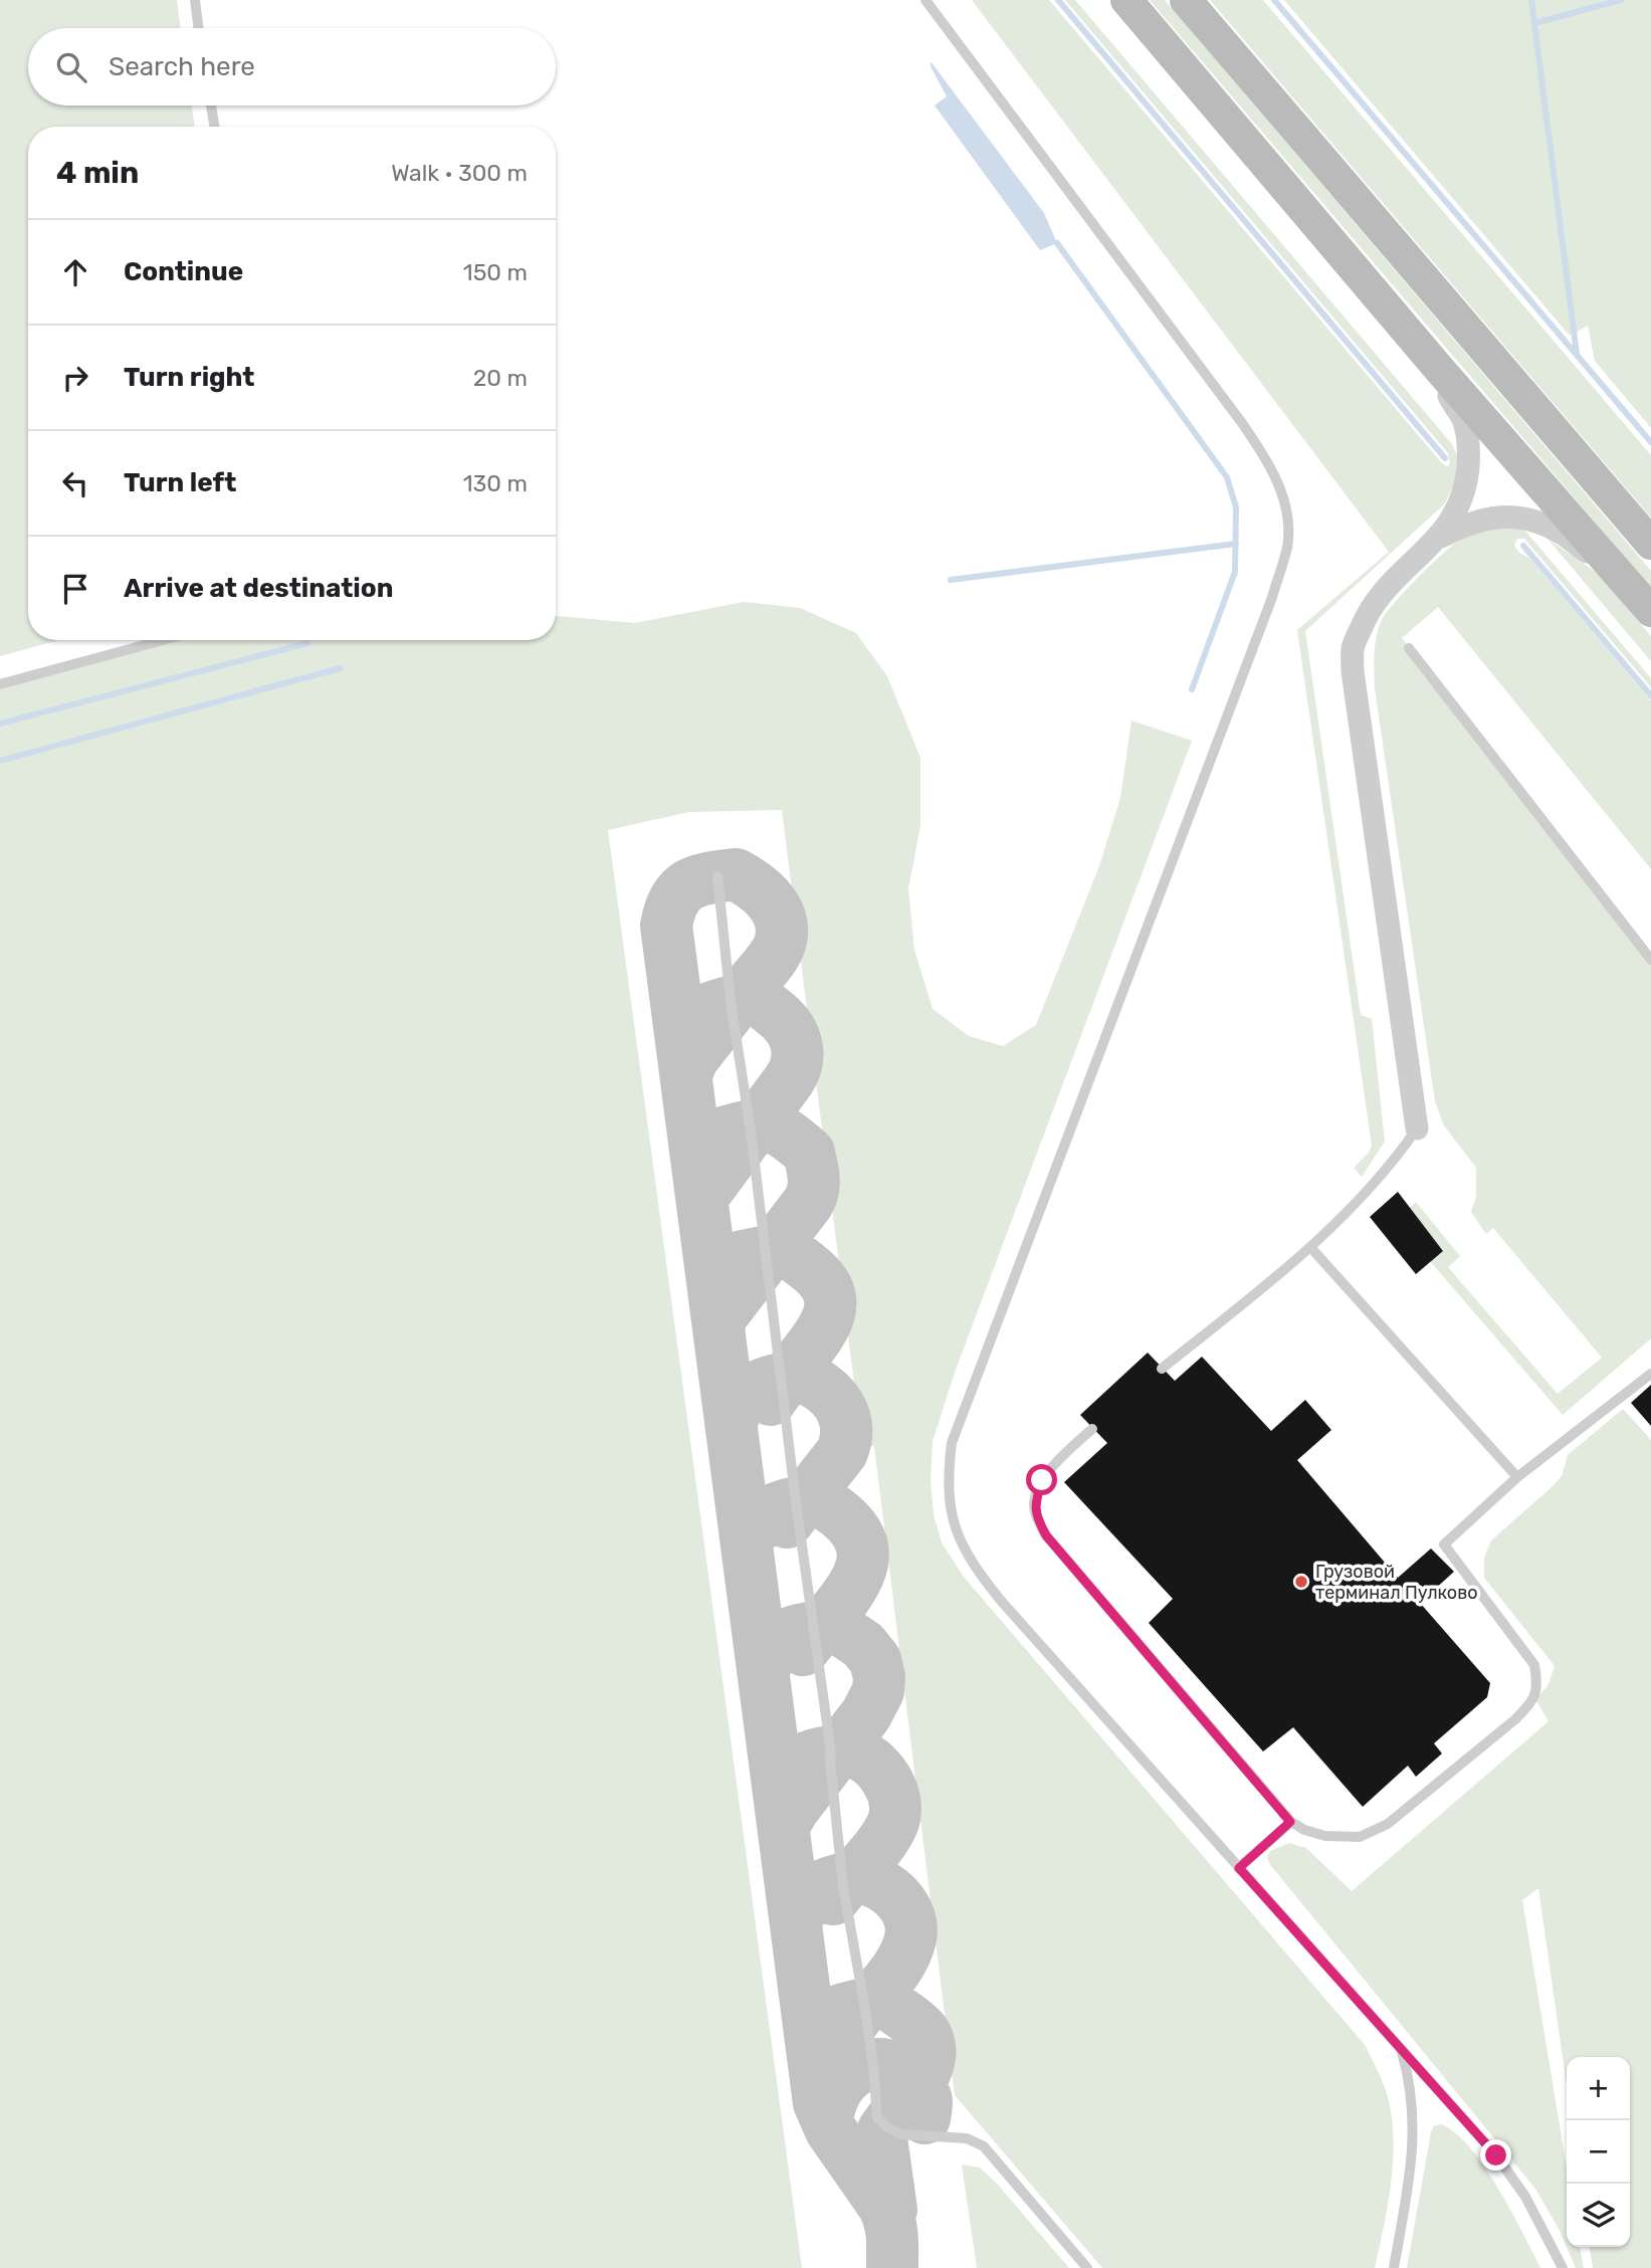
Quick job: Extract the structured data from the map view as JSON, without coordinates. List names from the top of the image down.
{
  "places": ["Грузовой терминал Пулково"],
  "page": {
    "search": "Search here",
    "heading": ["4 min", "Walk · 300 m"],
    "list": [
      ["Continue", "150 m"],
      ["Turn right", "20 m"],
      ["Turn left", "130 m"],
      "Arrive at destination"
    ],
    "map_buttons": ["+", "−"]
  }
}
